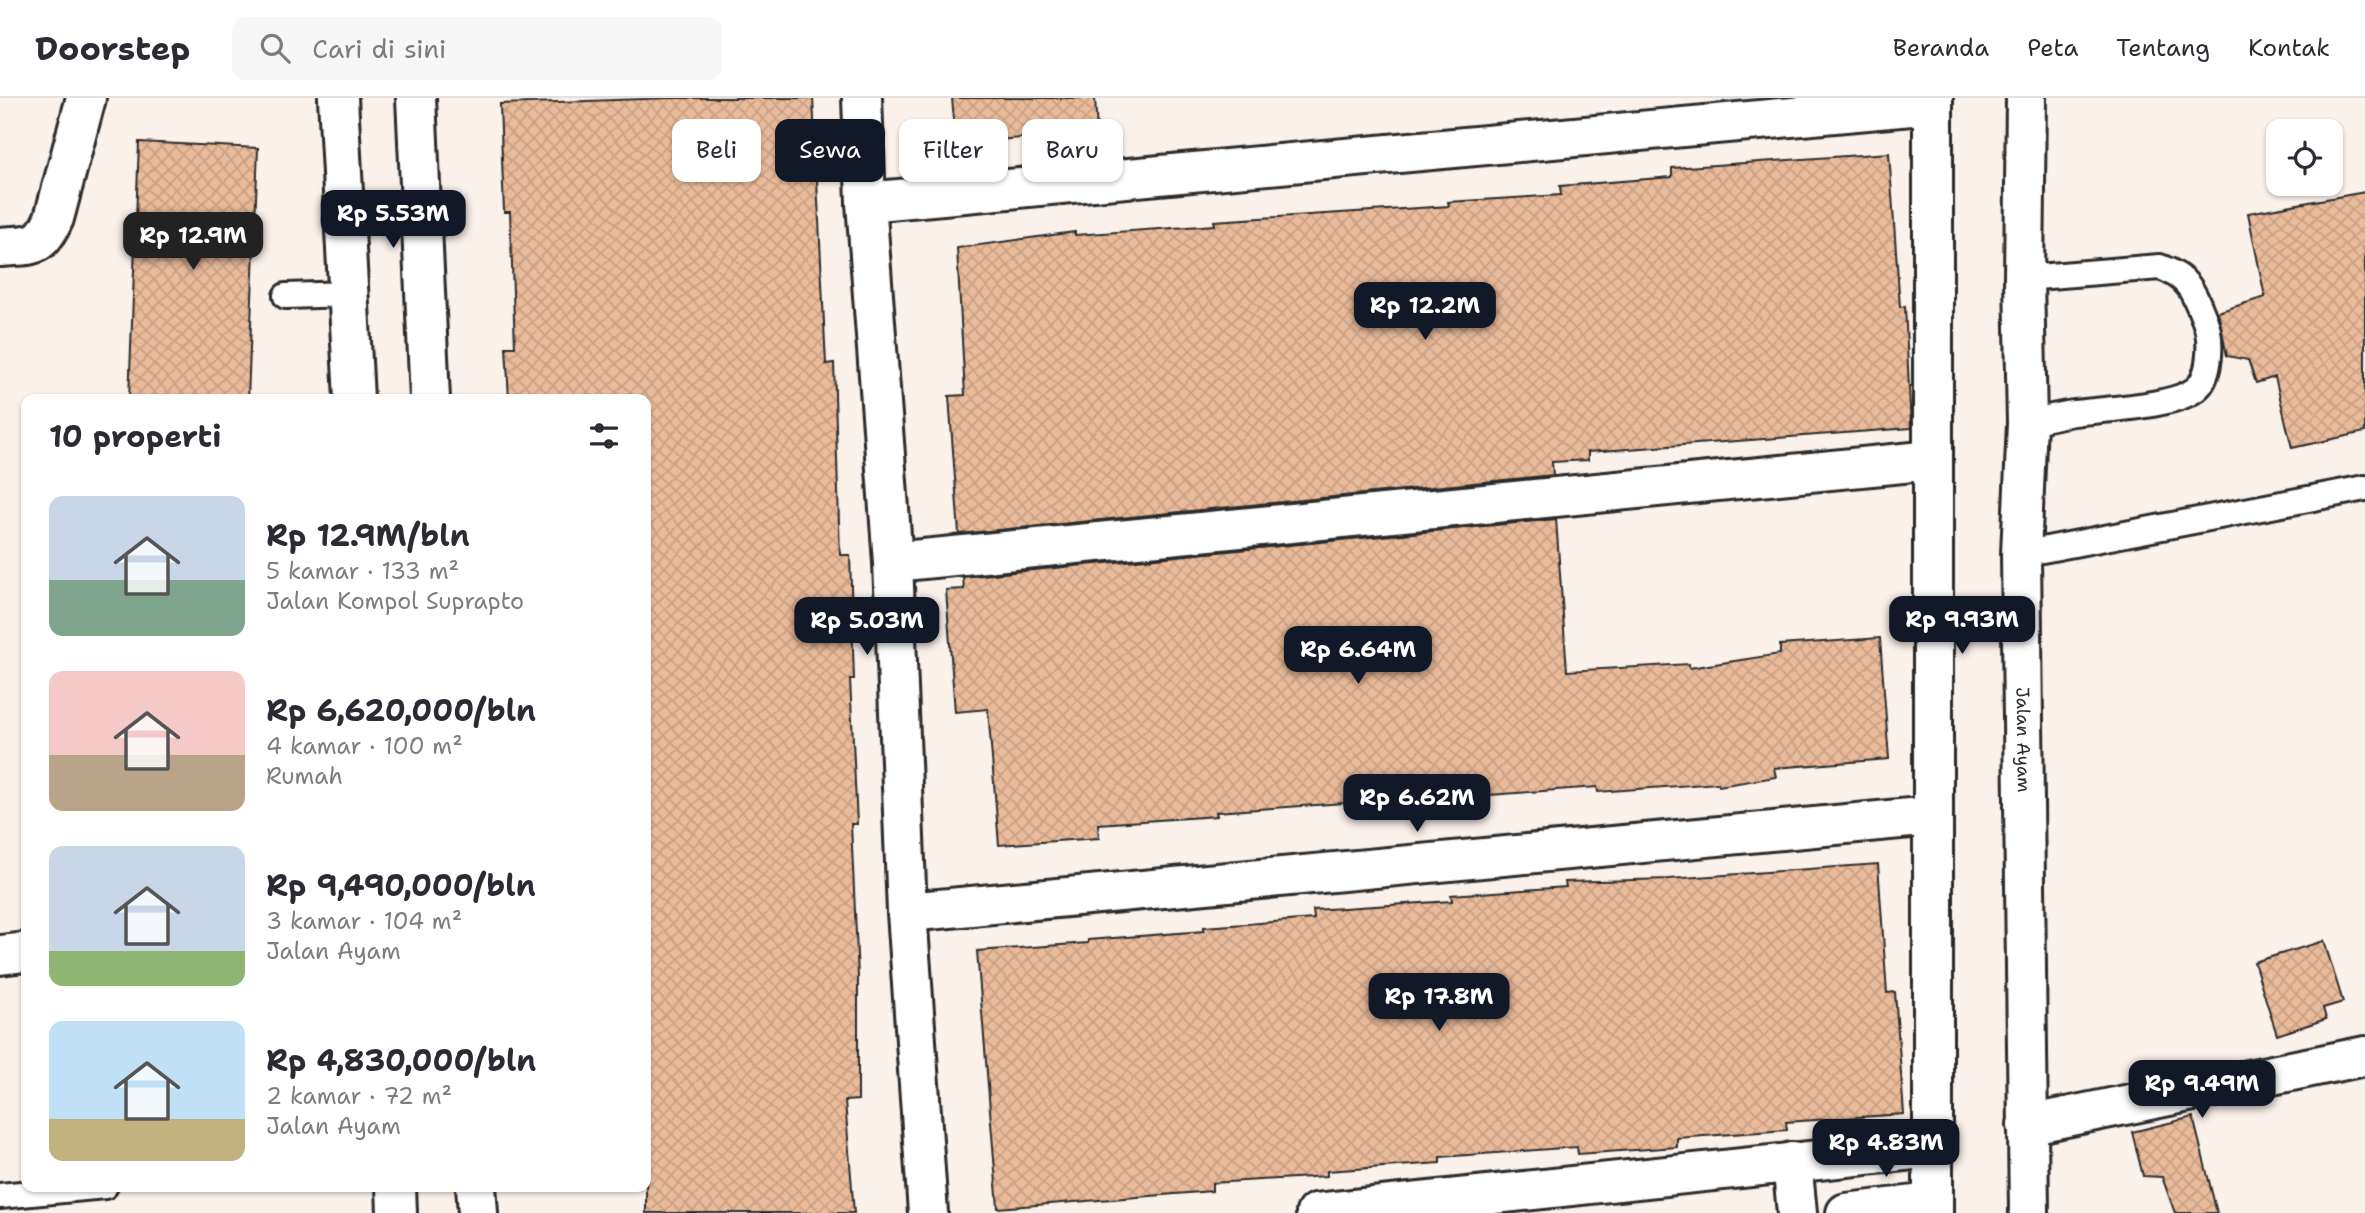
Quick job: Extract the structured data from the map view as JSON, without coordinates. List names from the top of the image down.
{
  "streets": {
    "street": ["Jalan Ayam"]
  },
  "page": {
    "header": "Doorstep",
    "search": "Cari di sini",
    "nav": [
      "Beranda",
      "Peta",
      "Tentang",
      "Kontak"
    ],
    "chip": [
      "Beli",
      "Sewa",
      "Filter",
      "Baru"
    ],
    "price": [
      "Rp 5.53M",
      "Rp 12.9M",
      "Rp 12.2M",
      "Rp 9.93M",
      "Rp 5.03M",
      "Rp 6.64M",
      "Rp 6.62M",
      "Rp 17.8M",
      "Rp 9.49M",
      "Rp 4.83M"
    ],
    "heading": "10 properti",
    "list": [
      {
        "name": "Rp 12.9M/bln",
        "note": "5 kamar · 133 m² · Jalan Kompol Suprapto"
      },
      {
        "name": "Rp 6,620,000/bln",
        "note": "4 kamar · 100 m² · Rumah"
      },
      {
        "name": "Rp 9,490,000/bln",
        "note": "3 kamar · 104 m² · Jalan Ayam"
      },
      {
        "name": "Rp 4,830,000/bln",
        "note": "2 kamar · 72 m² · Jalan Ayam"
      }
    ]
  }
}
